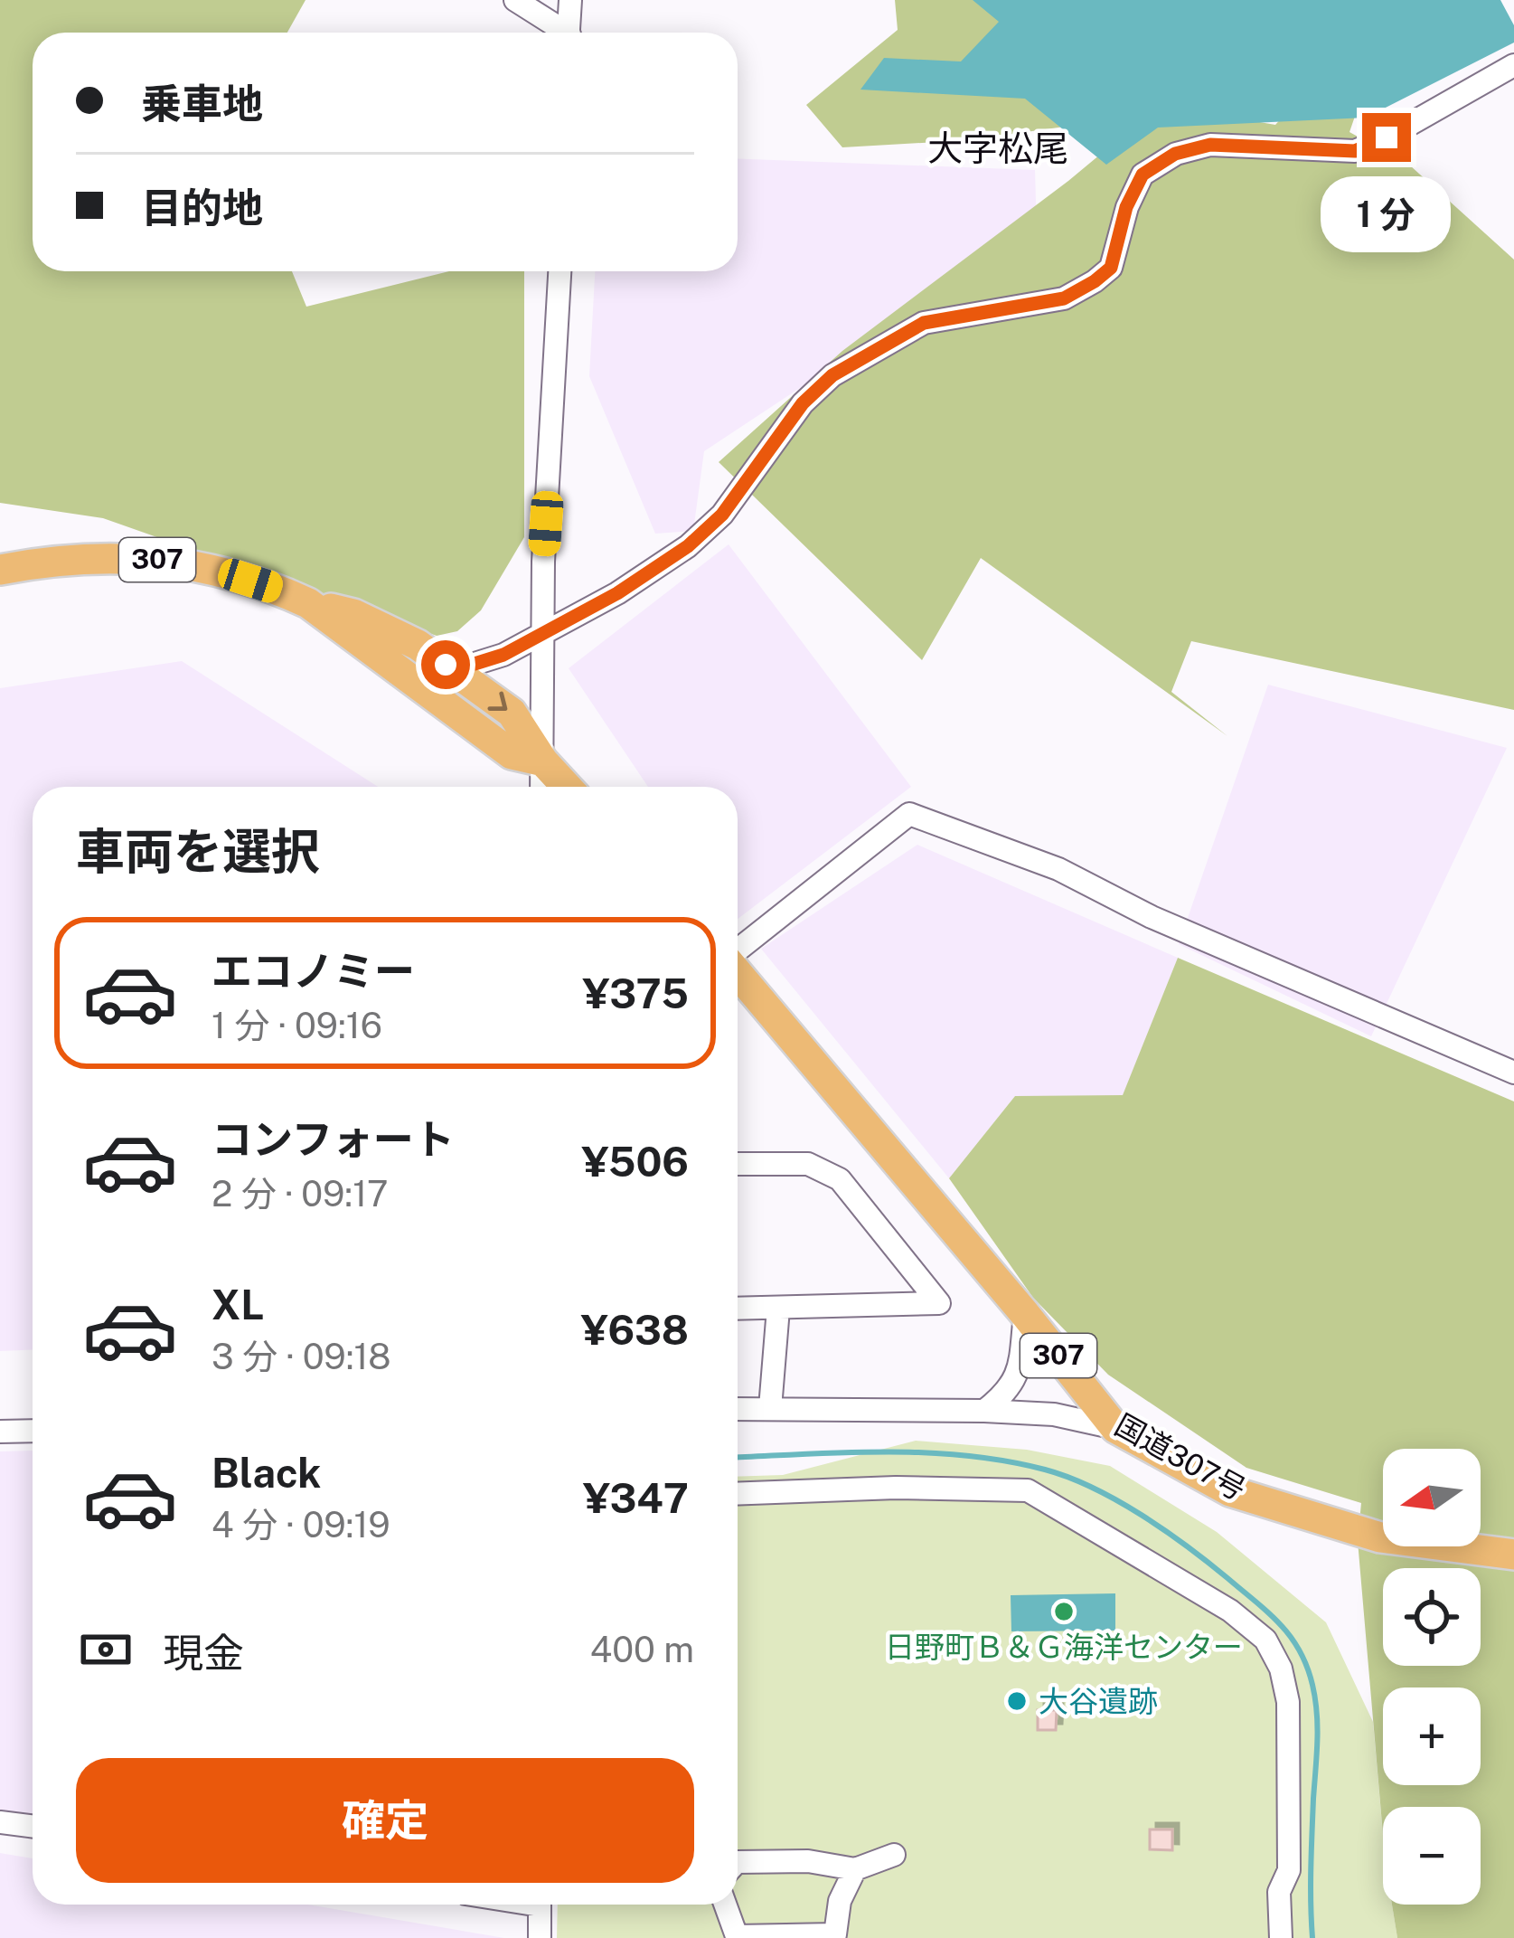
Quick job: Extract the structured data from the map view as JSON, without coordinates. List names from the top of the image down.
{
  "streets": {
    "highway": ["307", "国道307号"]
  },
  "districts": ["大字松尾"],
  "places": ["日野町Ｂ＆Ｇ海洋センター", "大谷遺跡"],
  "north": "left",
  "page": {
    "banner": ["乗車地", "目的地"],
    "bubble": "1 分",
    "heading": "車両を選択",
    "list": [
      {
        "name": "エコノミー",
        "note": "1 分 · 09:16",
        "value": "¥375"
      },
      {
        "name": "コンフォート",
        "note": "2 分 · 09:17",
        "value": "¥506"
      },
      {
        "name": "XL",
        "note": "3 分 · 09:18",
        "value": "¥638"
      },
      {
        "name": "Black",
        "note": "4 分 · 09:19",
        "value": "¥347"
      }
    ],
    "map_buttons": ["+", "−"],
    "pay": ["現金", "400 m"],
    "buttons": "確定"
  }
}
